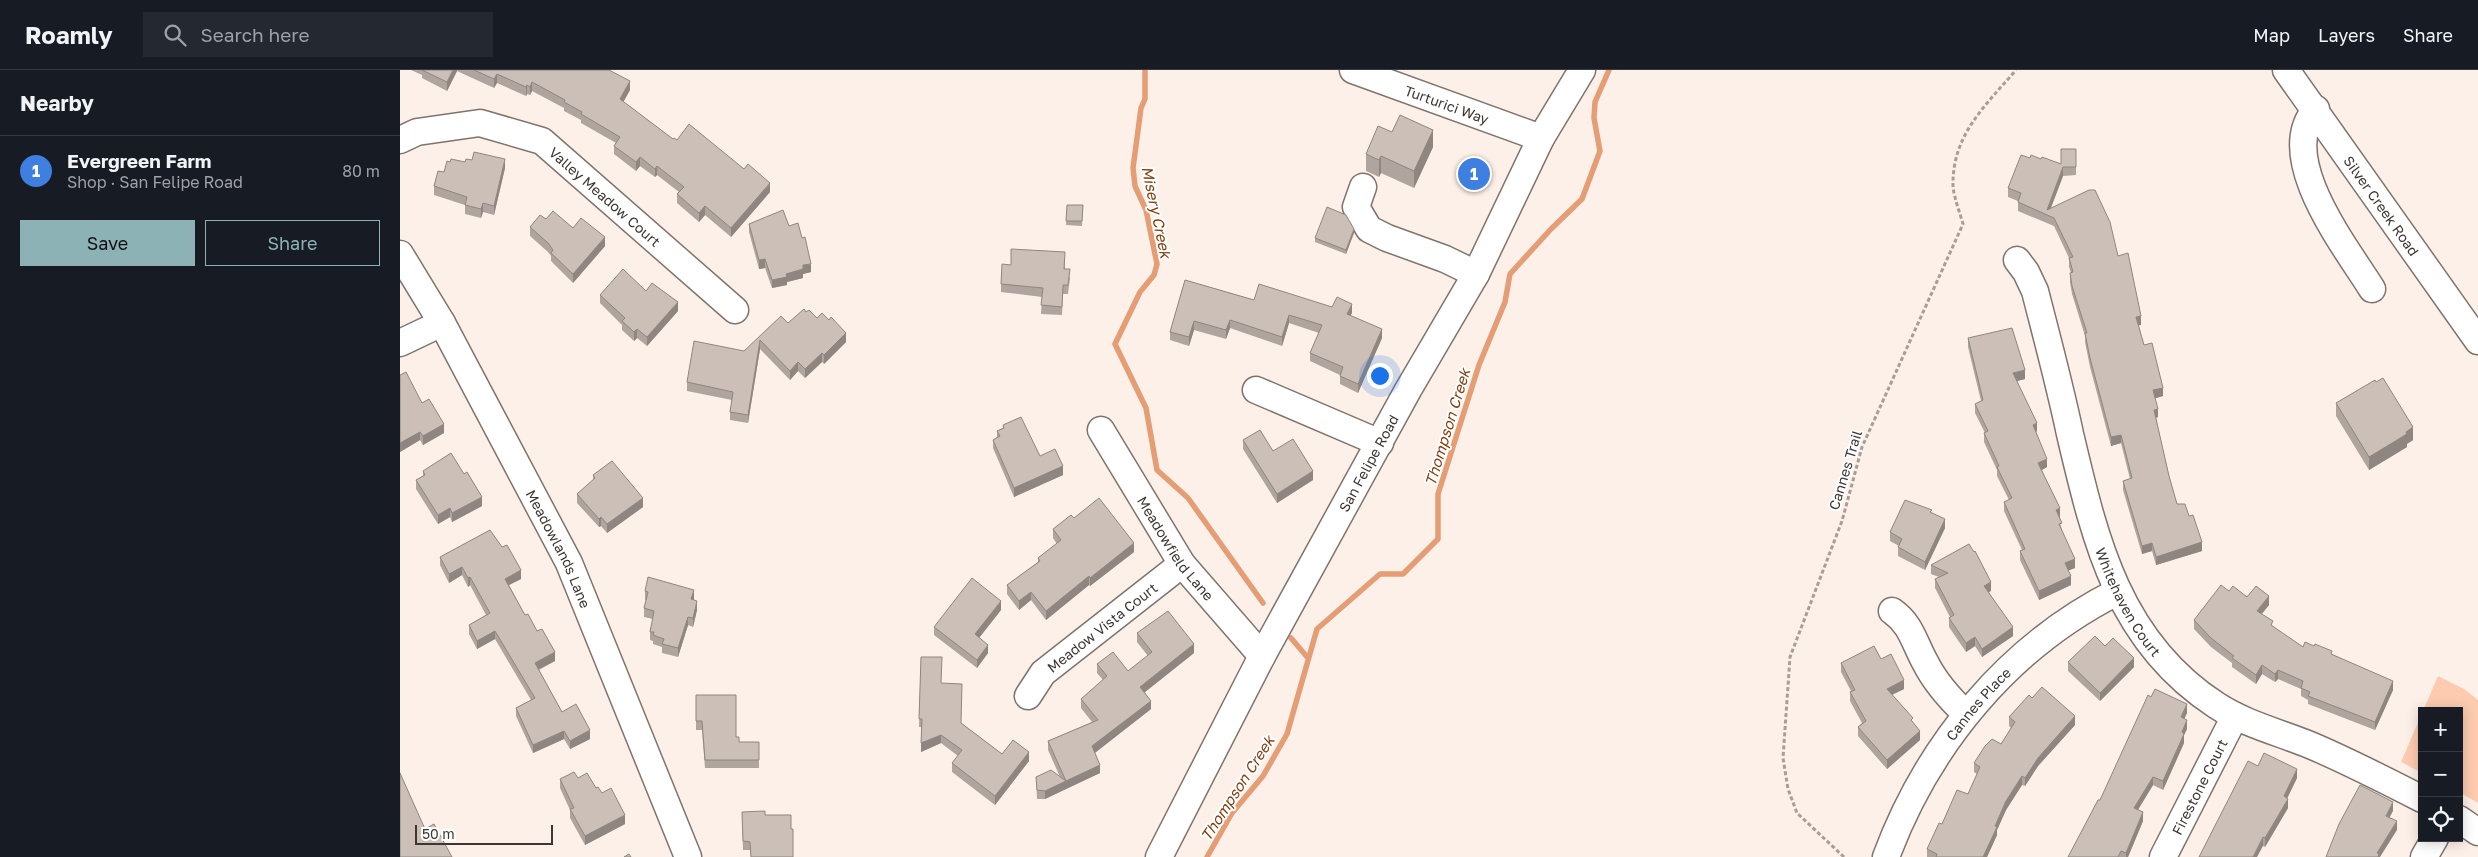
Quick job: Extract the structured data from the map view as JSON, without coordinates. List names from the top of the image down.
{
  "streets": {
    "street": [
      "Turturici Way",
      "Valley Meadow Court",
      "Silver Creek Road",
      "San Felipe Road",
      "Meadowfield Lane",
      "Meadowlands Lane",
      "Whitehaven Court",
      "Meadow Vista Court",
      "Cannes Place",
      "Firestone Court"
    ],
    "path": ["Cannes Trail"]
  },
  "crossings": [
    ["Turturici Way", "San Felipe Road"],
    ["San Felipe Road", "Meadowfield Lane"],
    ["Meadowfield Lane", "Meadow Vista Court"],
    ["Whitehaven Court", "Cannes Place"],
    ["Whitehaven Court", "Firestone Court"]
  ],
  "water": ["Misery Creek", "Thompson Creek"],
  "scale_bar": "50 m",
  "page": {
    "header": "Roamly",
    "search": "Search here",
    "nav": ["Map", "Layers", "Share"],
    "heading": "Nearby",
    "list": [
      {
        "mark": "1",
        "name": "Evergreen Farm",
        "note": "Shop · San Felipe Road",
        "value": "80 m"
      }
    ],
    "pins": "1",
    "buttons": ["Save", "Share"],
    "map_buttons": ["+", "−"],
    "scale": "50 m"
  }
}
